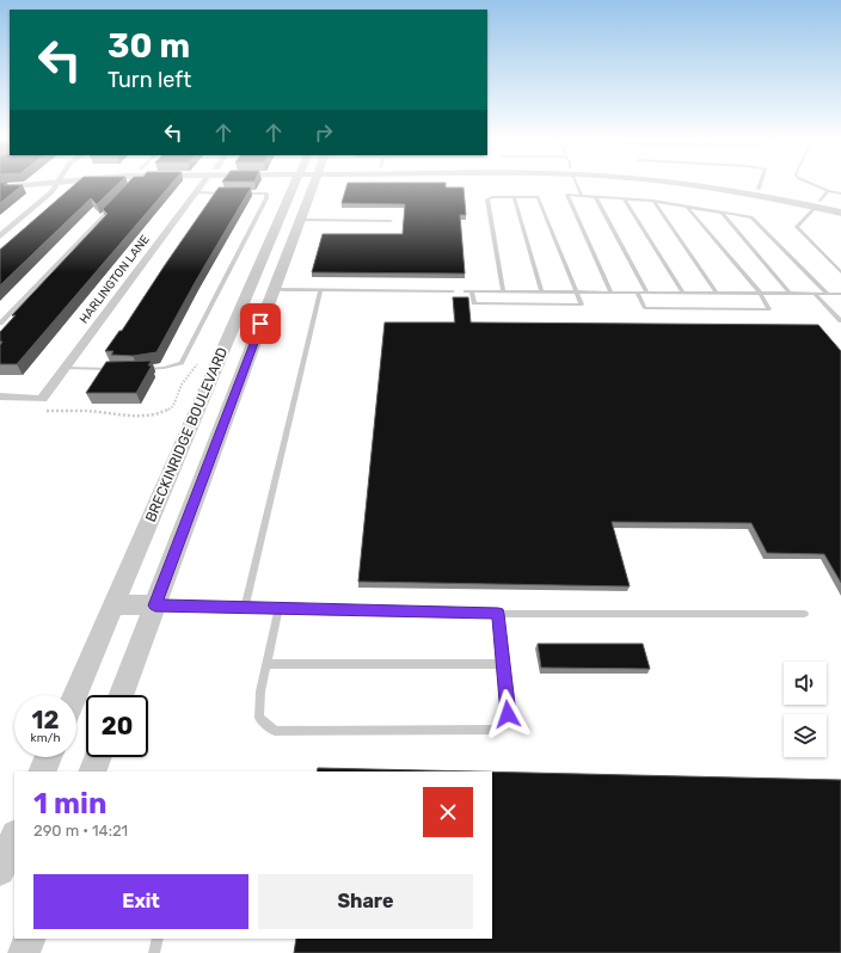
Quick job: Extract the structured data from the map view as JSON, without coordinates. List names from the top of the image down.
{
  "streets": {
    "street": ["HARLINGTON LANE", "BRECKINRIDGE BOULEVARD"]
  },
  "page": {
    "turn": ["30 m", "Turn left"],
    "speed": "12 km/h",
    "limit": "20",
    "heading": ["1 min", "290 m · 14:21"],
    "buttons": ["Exit", "Share"]
  }
}
